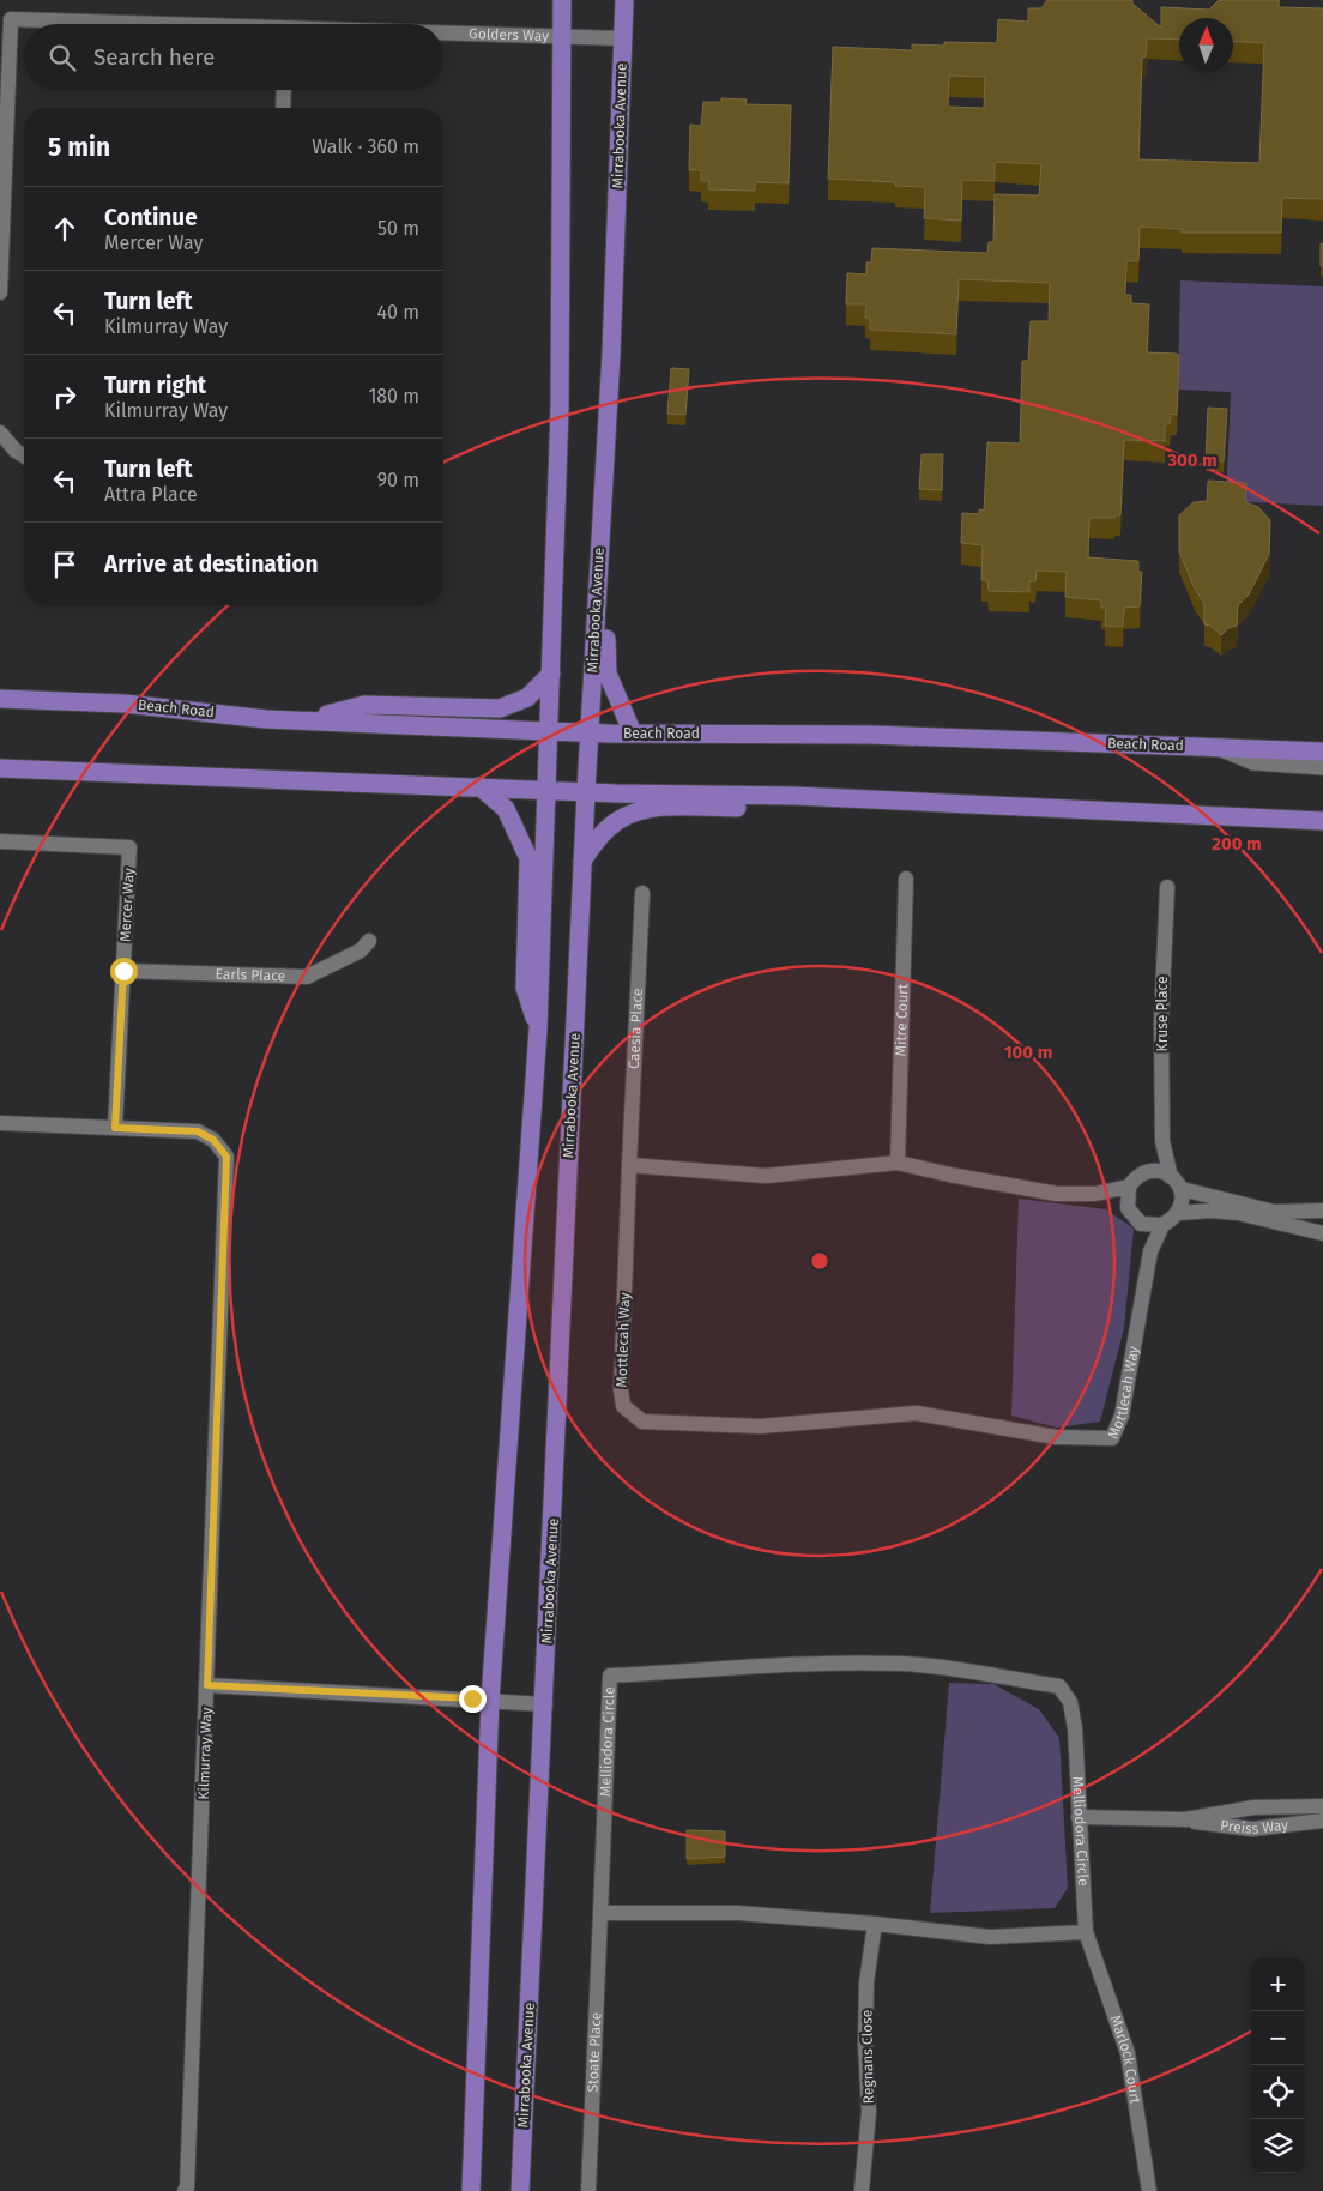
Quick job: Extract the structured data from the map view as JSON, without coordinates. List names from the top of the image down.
{
  "streets": {
    "main road": ["Mirrabooka Avenue", "Beach Road"],
    "street": [
      "Golders Way",
      "Mercer Way",
      "Earls Place",
      "Kruse Place",
      "Mitre Court",
      "Caesia Place",
      "Mottlecah Way",
      "Melliodora Circle",
      "Kilmurray Way",
      "Preiss Way",
      "Stoate Place",
      "Regnans Close",
      "Marlock Court"
    ]
  },
  "crossings": [
    ["Golders Way", "Mirrabooka Avenue"],
    ["Mirrabooka Avenue", "Beach Road"],
    ["Mercer Way", "Earls Place"],
    ["Mercer Way", "Kilmurray Way"],
    ["Kruse Place", "Mottlecah Way"],
    ["Mitre Court", "Mottlecah Way"],
    ["Caesia Place", "Mottlecah Way"],
    ["Melliodora Circle", "Preiss Way"],
    ["Melliodora Circle", "Stoate Place"],
    ["Melliodora Circle", "Marlock Court"]
  ],
  "north": "top",
  "page": {
    "search": "Search here",
    "heading": ["5 min", "Walk · 360 m"],
    "list": [
      ["Continue", "Mercer Way", "50 m"],
      ["Turn left", "Kilmurray Way", "40 m"],
      ["Turn right", "Kilmurray Way", "180 m"],
      ["Turn left", "Attra Place", "90 m"],
      "Arrive at destination"
    ],
    "map_buttons": ["+", "−"]
  },
  "rings": ["300 m", "200 m", "100 m"]
}
